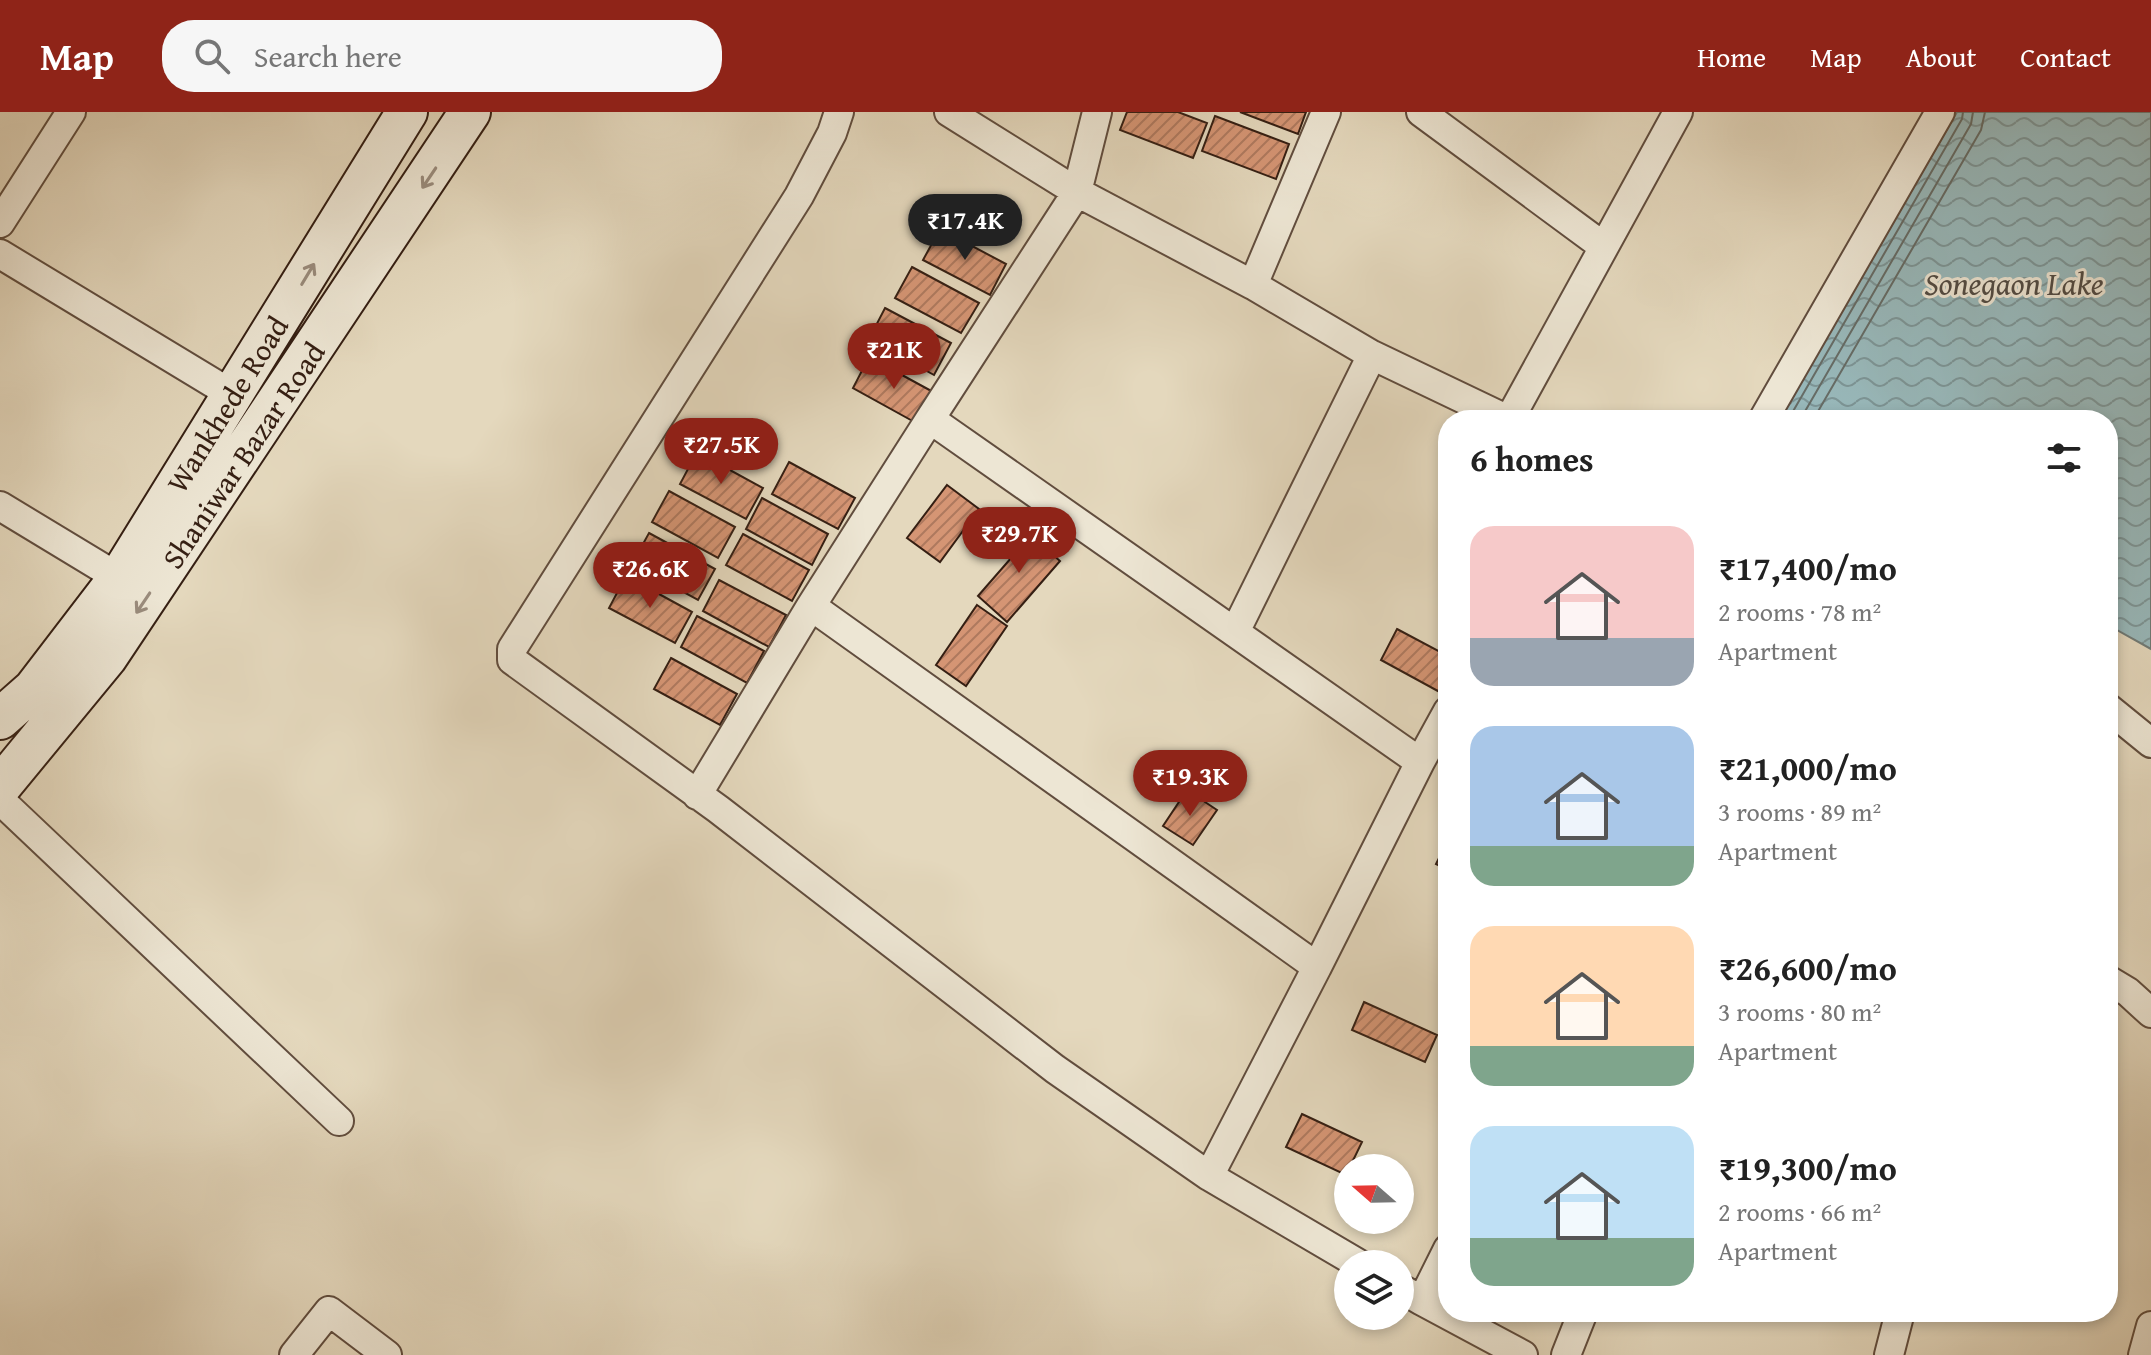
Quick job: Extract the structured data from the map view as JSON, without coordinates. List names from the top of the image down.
{
  "streets": {
    "main road": ["Wankhede Road", "Shaniwar Bazar Road"]
  },
  "one_way": ["Wankhede Road", "Shaniwar Bazar Road"],
  "water": ["Sonegaon Lake"],
  "north": "left",
  "page": {
    "header": "Map",
    "search": "Search here",
    "nav": [
      "Home",
      "Map",
      "About",
      "Contact"
    ],
    "price": [
      "₹17.4K",
      "₹21K",
      "₹27.5K",
      "₹29.7K",
      "₹26.6K",
      "₹19.3K"
    ],
    "heading": "6 homes",
    "list": [
      {
        "name": "₹17,400/mo",
        "note": "2 rooms · 78 m² · Apartment"
      },
      {
        "name": "₹21,000/mo",
        "note": "3 rooms · 89 m² · Apartment"
      },
      {
        "name": "₹26,600/mo",
        "note": "3 rooms · 80 m² · Apartment"
      },
      {
        "name": "₹19,300/mo",
        "note": "2 rooms · 66 m² · Apartment"
      }
    ]
  }
}
